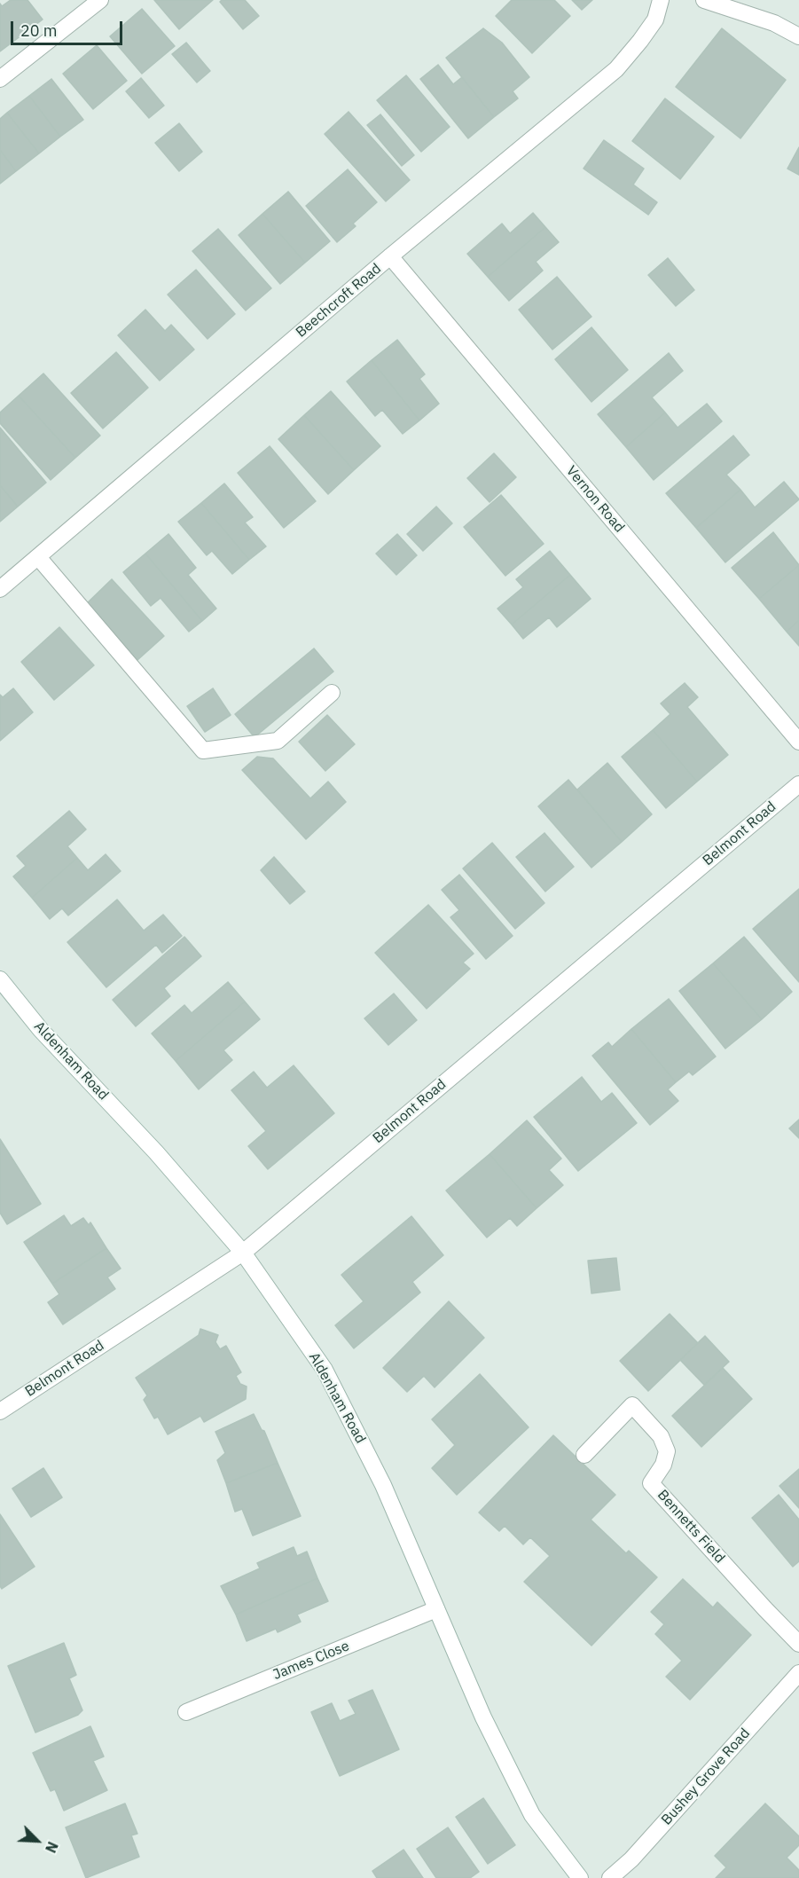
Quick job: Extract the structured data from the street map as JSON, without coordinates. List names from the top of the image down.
{
  "streets": {
    "street": [
      "Beechcroft Road",
      "Vernon Road",
      "Belmont Road",
      "Aldenham Road",
      "Bennetts Field",
      "James Close",
      "Bushey Grove Road"
    ]
  },
  "crossings": [
    ["Beechcroft Road", "Vernon Road"],
    ["Belmont Road", "Aldenham Road"],
    ["Aldenham Road", "James Close"]
  ],
  "scale_bar": "20 m",
  "north": "bottom right"
}
